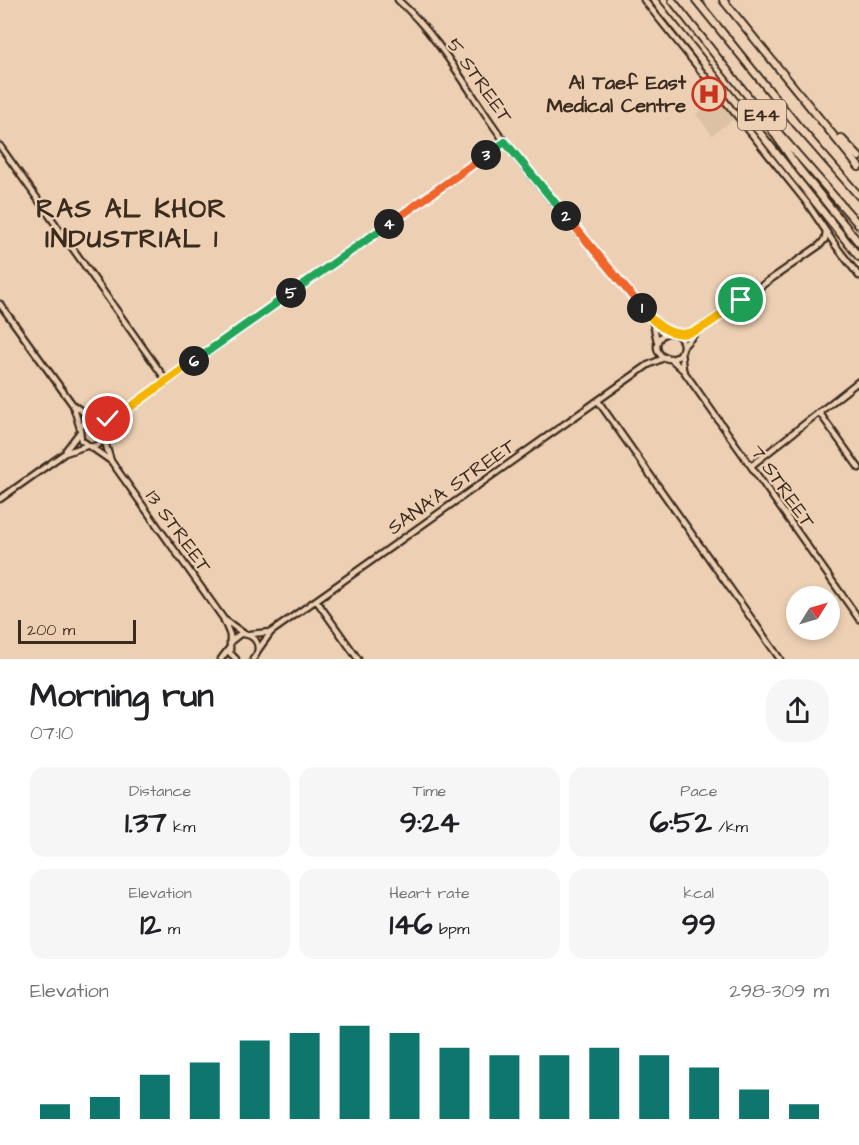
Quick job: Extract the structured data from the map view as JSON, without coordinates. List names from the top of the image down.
{
  "streets": {
    "highway": ["E44"],
    "street": [
      "5 STREET",
      "SANA'A STREET",
      "7 STREET",
      "13 STREET"
    ]
  },
  "crossings": [
    ["5 STREET", "SANA'A STREET"],
    ["5 STREET", "7 STREET"],
    ["SANA'A STREET", "7 STREET"]
  ],
  "districts": ["RAS AL KHOR INDUSTRIAL 1"],
  "places": {
    "hospital": ["Al Taef East Medical Centre"]
  },
  "scale_bar": "200 m",
  "north": "top right",
  "page": {
    "pins": [
      "3",
      "2",
      "4",
      "5",
      "1",
      "6"
    ],
    "scale": "200 m",
    "heading": ["Morning run", "07:10"],
    "stats": [
      ["Distance", "1.37 km"],
      ["Time", "9:24"],
      ["Pace", "6:52 /km"],
      ["Elevation", "12 m"],
      ["Heart rate", "146 bpm"],
      ["kcal", "99"]
    ],
    "chart": ["Elevation", "298–309 m"]
  }
}
